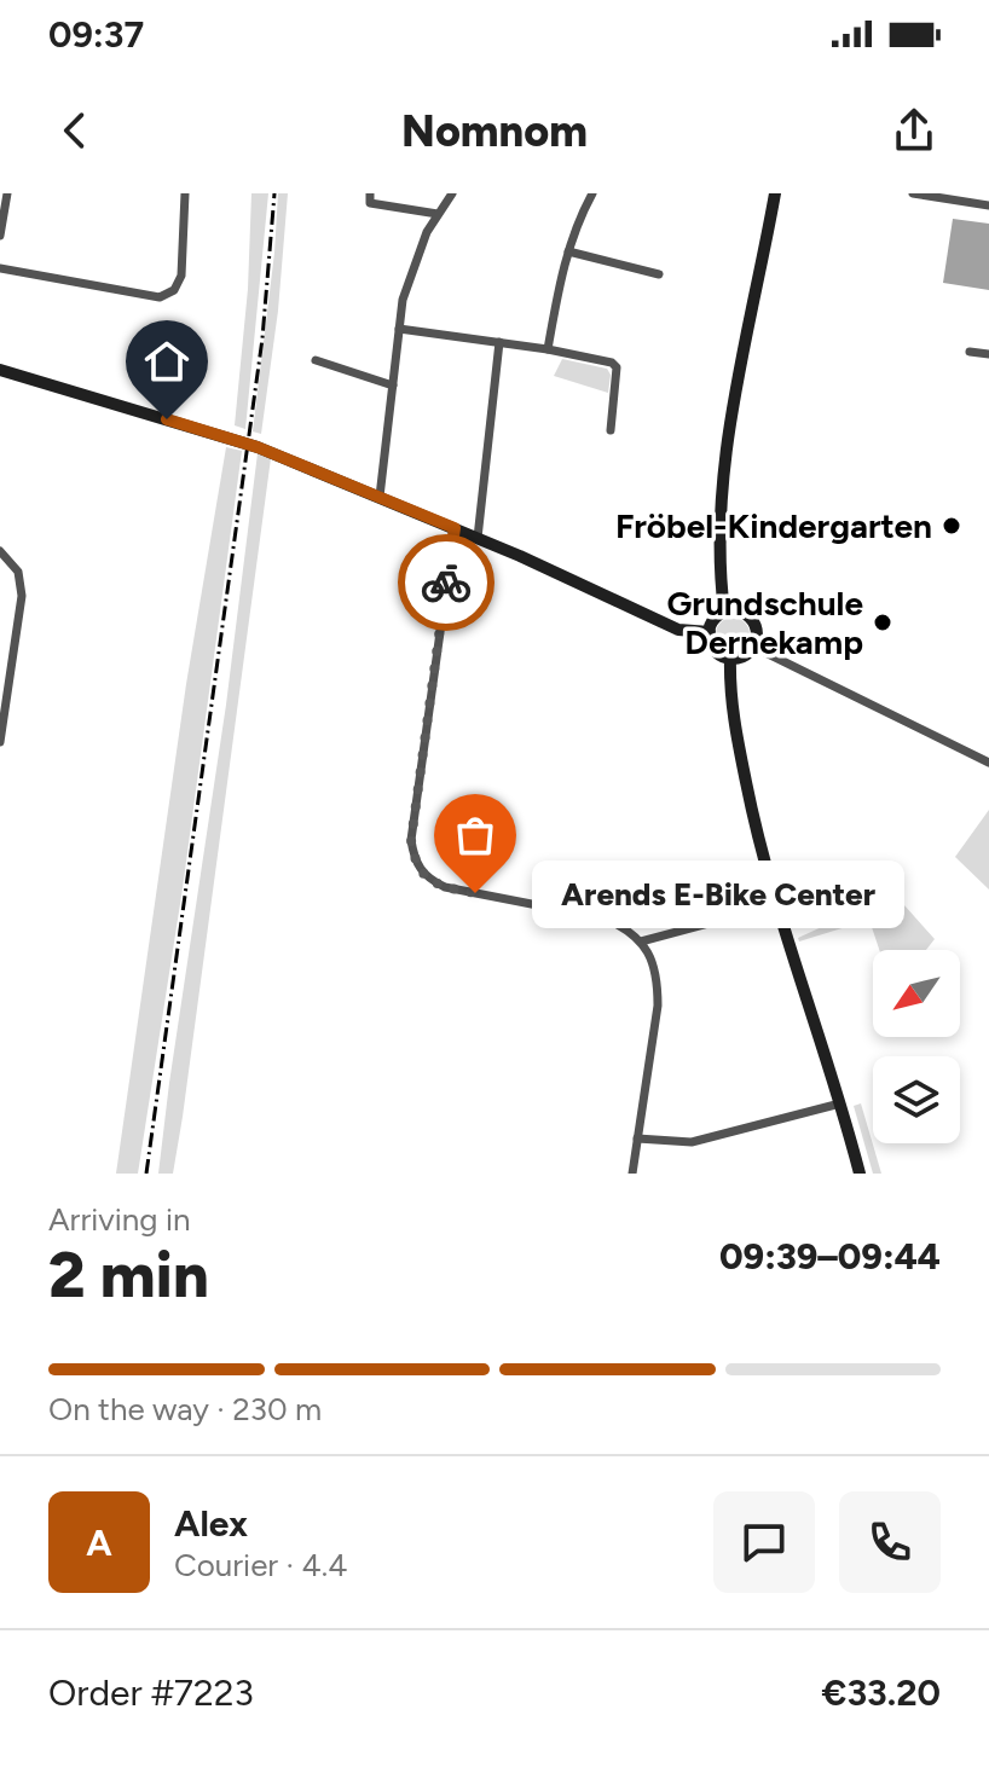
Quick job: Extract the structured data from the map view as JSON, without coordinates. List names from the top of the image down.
{
  "places": ["Fröbel-Kindergarten", "Grundschule Dernekamp", "Arends E-Bike Center"],
  "north": "bottom left",
  "page": {
    "status": "09:37",
    "header": "Nomnom",
    "bubble": "Arends E-Bike Center",
    "heading": ["2 min", "Arriving in", "09:39–09:44"],
    "panel": [
      "Alex",
      "Courier · 4.4",
      "Order #7223",
      "€33.20"
    ],
    "bar": "On the way · 230 m",
    "round": "A"
  }
}
